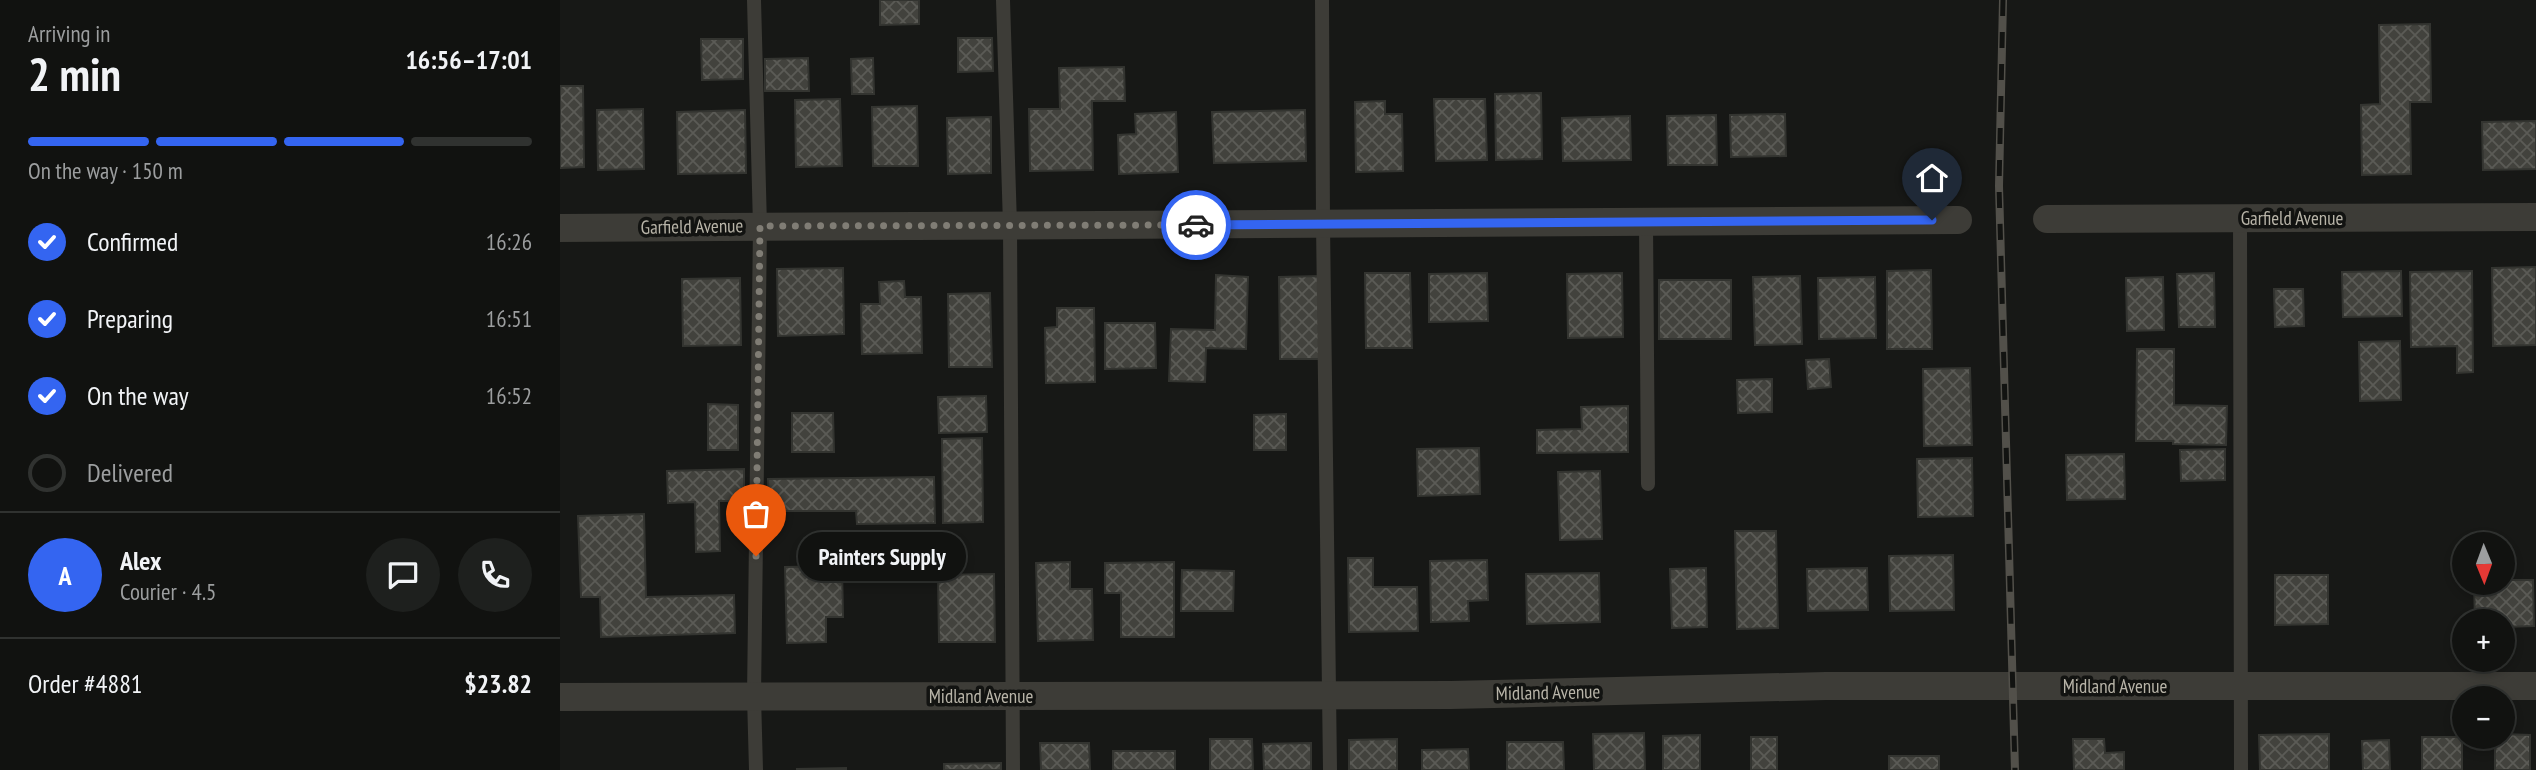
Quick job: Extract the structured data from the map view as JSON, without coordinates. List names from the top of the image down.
{
  "streets": {
    "street": ["Garfield Avenue", "Midland Avenue"]
  },
  "places": ["Painters Supply"],
  "north": "bottom",
  "page": {
    "heading": ["2 min", "Arriving in", "16:56–17:01"],
    "panel": [
      "Alex",
      "Courier · 4.5",
      "Order #4881",
      "$23.82"
    ],
    "bar": "On the way · 150 m",
    "list": [
      ["Confirmed", "16:26"],
      ["Preparing", "16:51"],
      ["On the way", "16:52"],
      "Delivered"
    ],
    "map_buttons": ["+", "−"],
    "bubble": "Painters Supply",
    "round": "A"
  }
}
